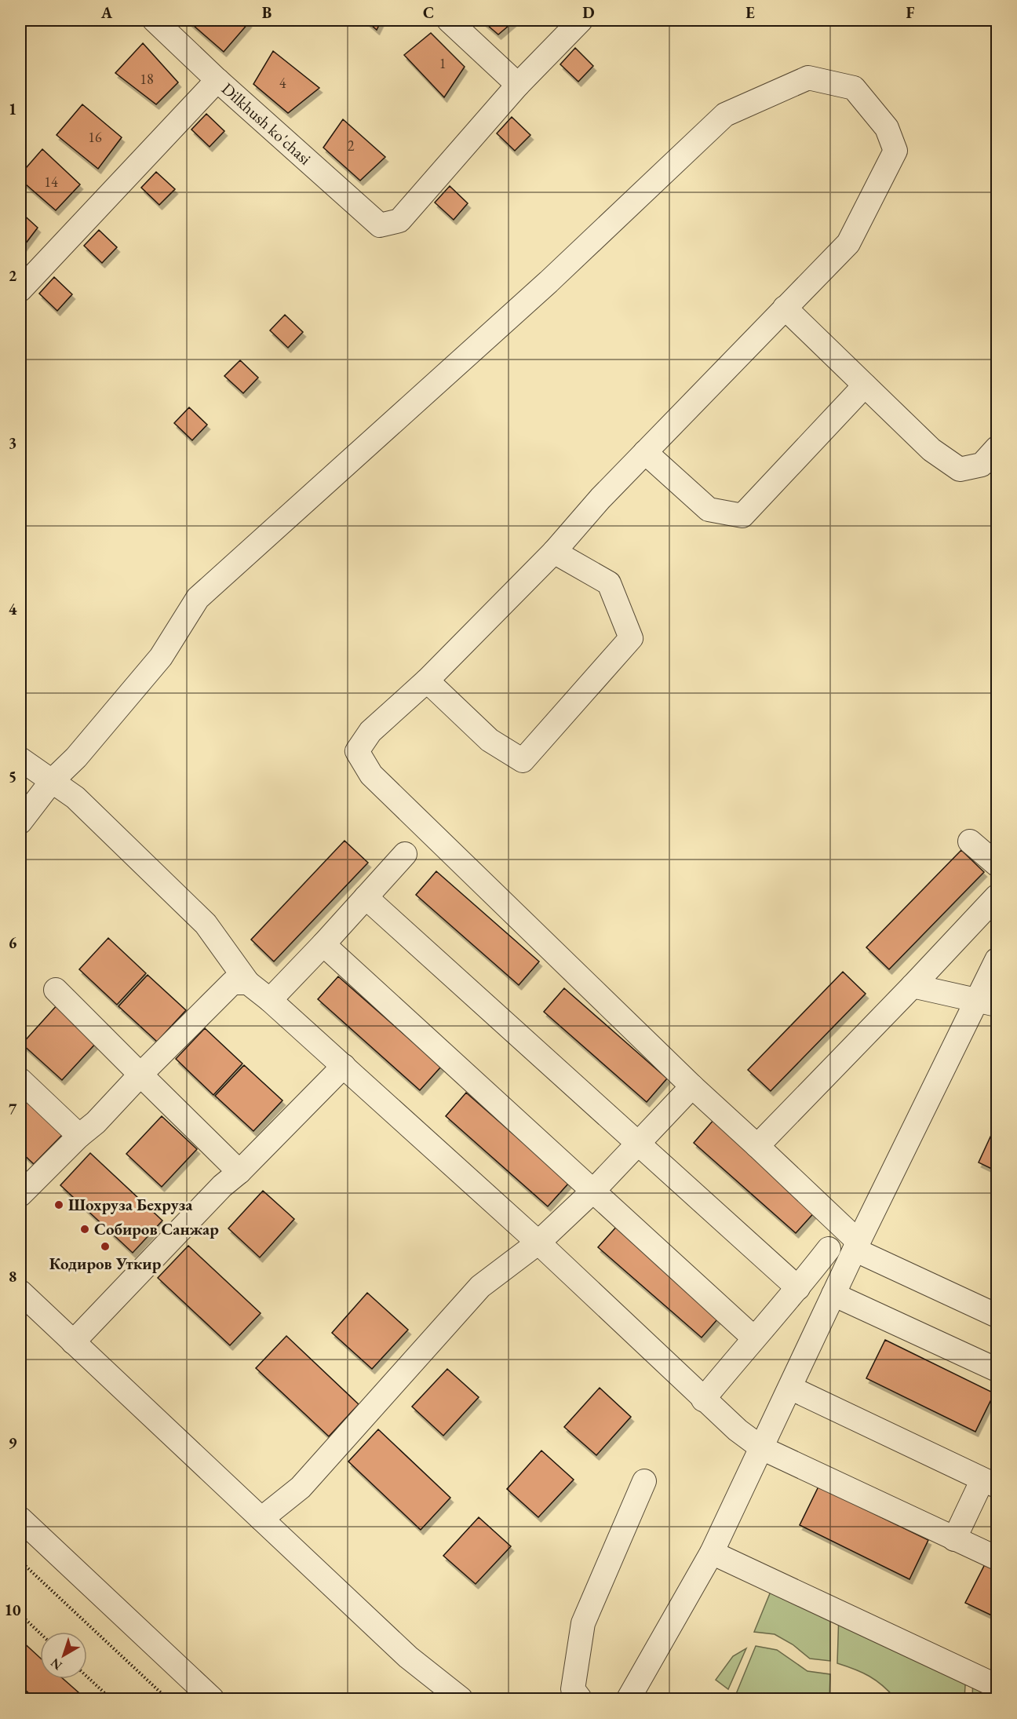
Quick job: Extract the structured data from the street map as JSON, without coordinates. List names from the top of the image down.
{
  "streets": {
    "street": ["Dilkhush ko'chasi"]
  },
  "places": ["Шохруза Бехруза", "Собиров Санжар", "Кодиров Уткир"],
  "house_numbers": [
    "1",
    "18",
    "4",
    "16",
    "2",
    "14"
  ],
  "north": "bottom left",
  "grid": {
    "columns": [
      "A",
      "B",
      "C",
      "D",
      "E",
      "F"
    ],
    "rows": [
      "1",
      "2",
      "3",
      "4",
      "5",
      "6",
      "7",
      "8",
      "9",
      "10"
    ]
  }
}
